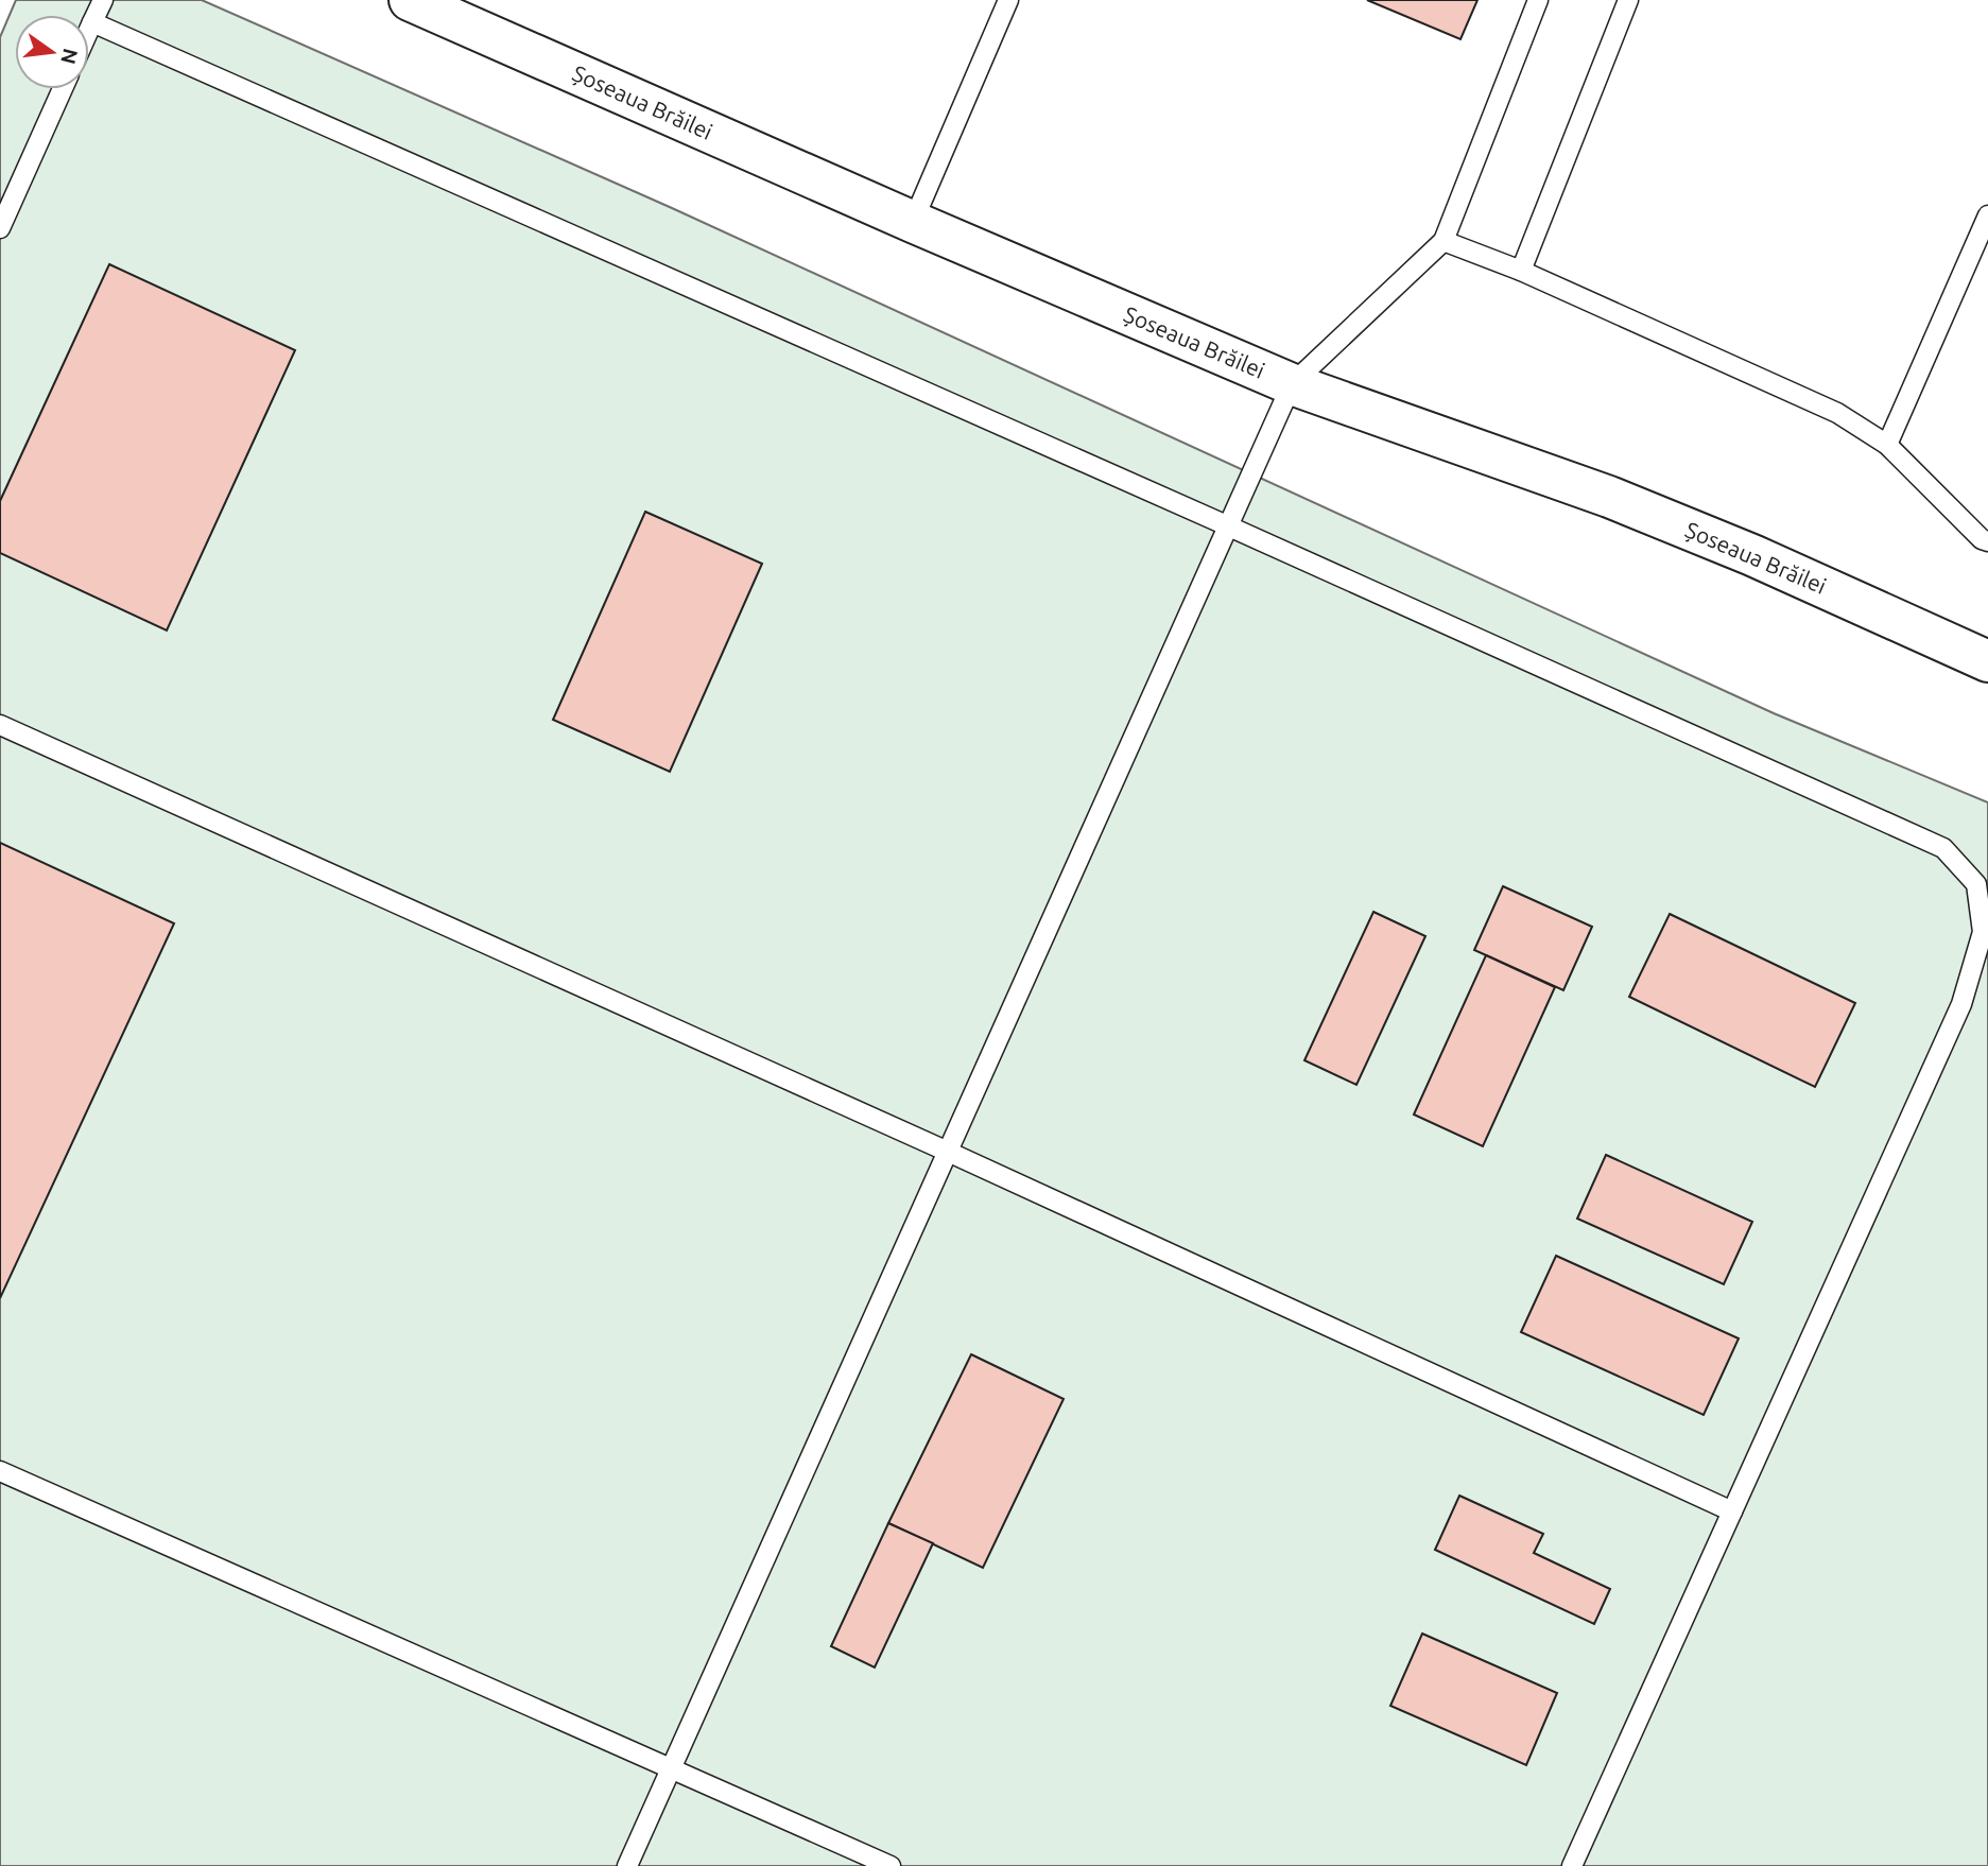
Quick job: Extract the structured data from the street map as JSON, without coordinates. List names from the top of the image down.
{
  "streets": {
    "highway": ["Șoseaua Brăilei"]
  },
  "north": "right"
}
